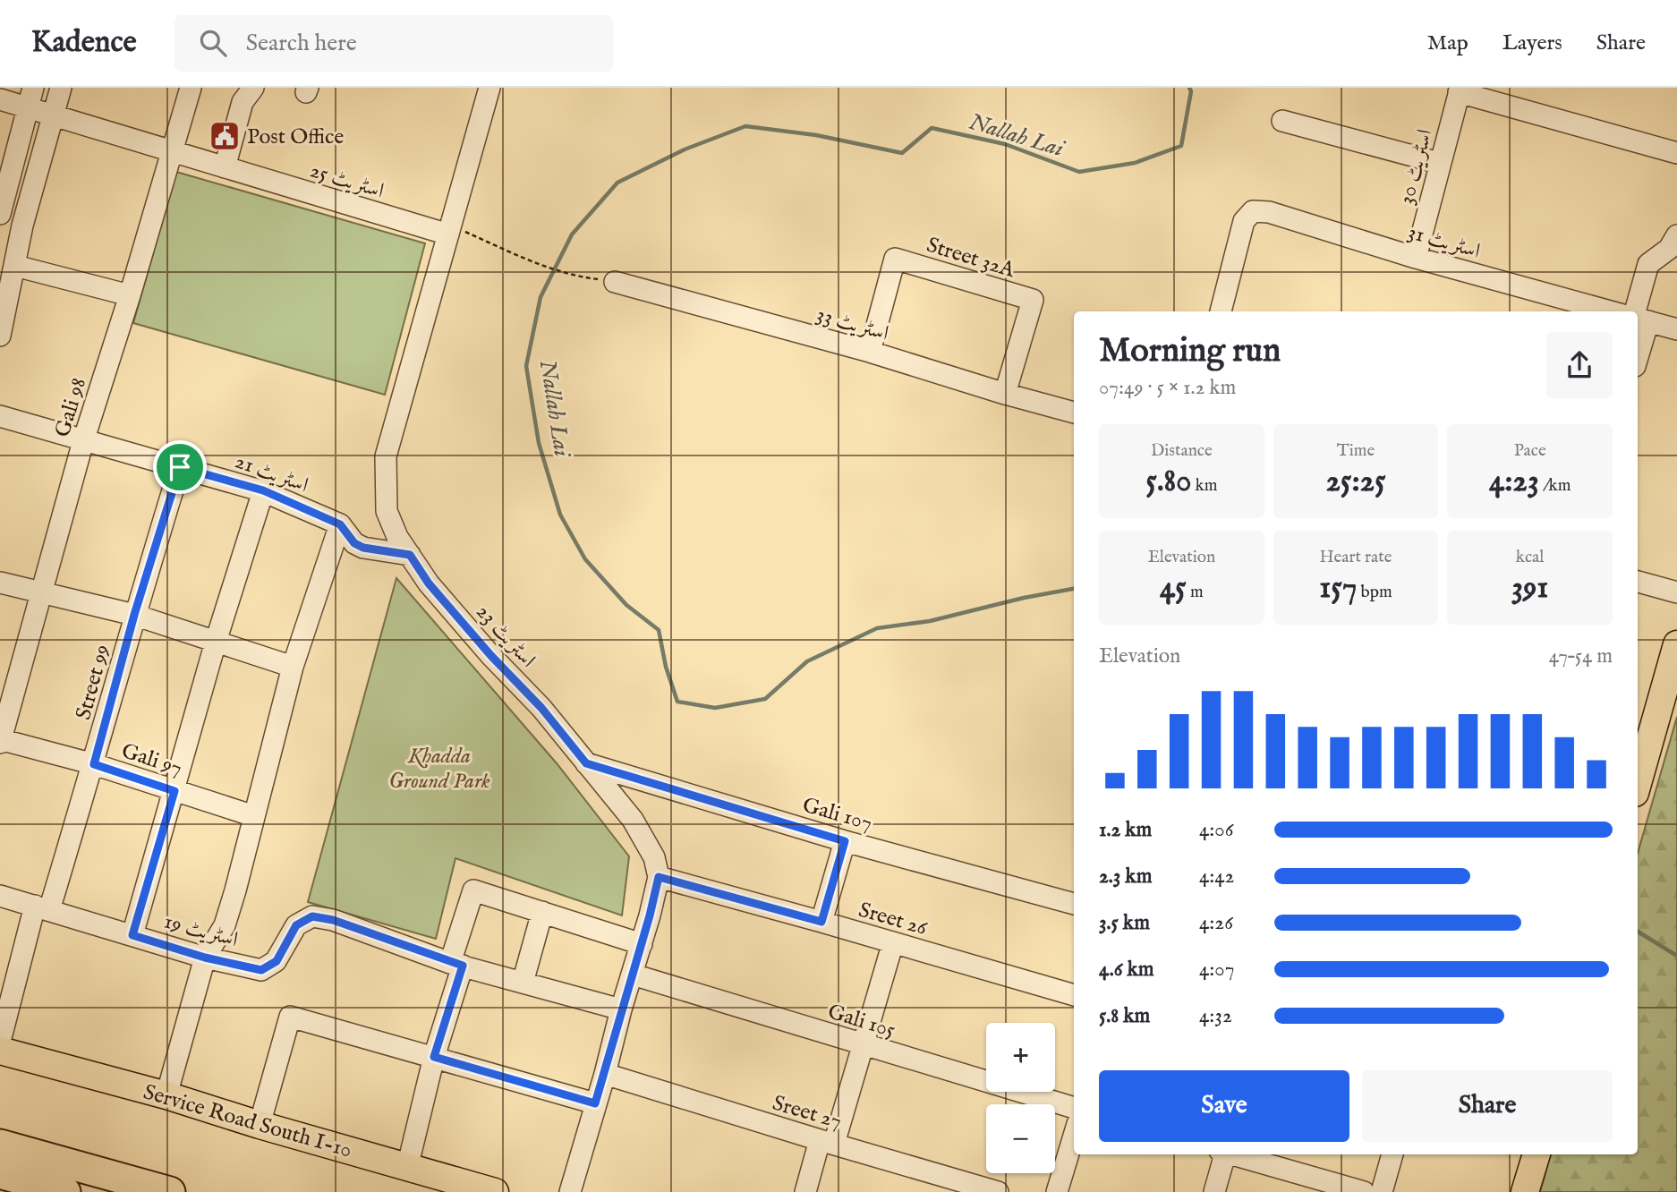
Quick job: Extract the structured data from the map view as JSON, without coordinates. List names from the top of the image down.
{
  "streets": {
    "main road": ["Service Road South I-10"],
    "street": [
      "اسٹریٹ 30",
      "اسٹریٹ 25",
      "اسٹریٹ 31",
      "Street 32A",
      "اسٹریٹ 33",
      "Gali 98",
      "اسٹریٹ 21",
      "اسٹریٹ 23",
      "Street 99",
      "Gali 97",
      "Gali 107",
      "Sreet 26",
      "اسٹریٹ 19",
      "Gali 105",
      "Sreet 27"
    ]
  },
  "crossings": [
    ["اسٹریٹ 30", "اسٹریٹ 31"],
    ["اسٹریٹ 25", "Gali 98"],
    ["اسٹریٹ 25", "اسٹریٹ 23"],
    ["Street 32A", "اسٹریٹ 33"],
    ["Gali 98", "اسٹریٹ 21"],
    ["Gali 98", "Gali 97"],
    ["اسٹریٹ 21", "اسٹریٹ 23"],
    ["اسٹریٹ 21", "Street 99"],
    ["اسٹریٹ 23", "Gali 107"],
    ["اسٹریٹ 23", "Sreet 26"],
    ["Street 99", "Gali 97"],
    ["Street 99", "اسٹریٹ 19"]
  ],
  "water": ["Nallah Lai"],
  "parks": ["Khadda Ground Park"],
  "places": {
    "public building": ["Post Office"]
  },
  "page": {
    "header": "Kadence",
    "search": "Search here",
    "nav": ["Map", "Layers", "Share"],
    "heading": ["Morning run", "07:49 · 5 × 1.2 km"],
    "stats": [
      ["Distance", "5.80 km"],
      ["Time", "25:25"],
      ["Pace", "4:23 /km"],
      ["Elevation", "45 m"],
      ["Heart rate", "157 bpm"],
      ["kcal", "391"]
    ],
    "chart": ["Elevation", "47–54 m"],
    "list": [
      {
        "name": "1.2 km",
        "note": "4:06"
      },
      {
        "name": "2.3 km",
        "note": "4:42"
      },
      {
        "name": "3.5 km",
        "note": "4:26"
      },
      {
        "name": "4.6 km",
        "note": "4:07"
      },
      {
        "name": "5.8 km",
        "note": "4:32"
      }
    ],
    "map_buttons": ["+", "−"],
    "buttons": ["Save", "Share"]
  }
}
